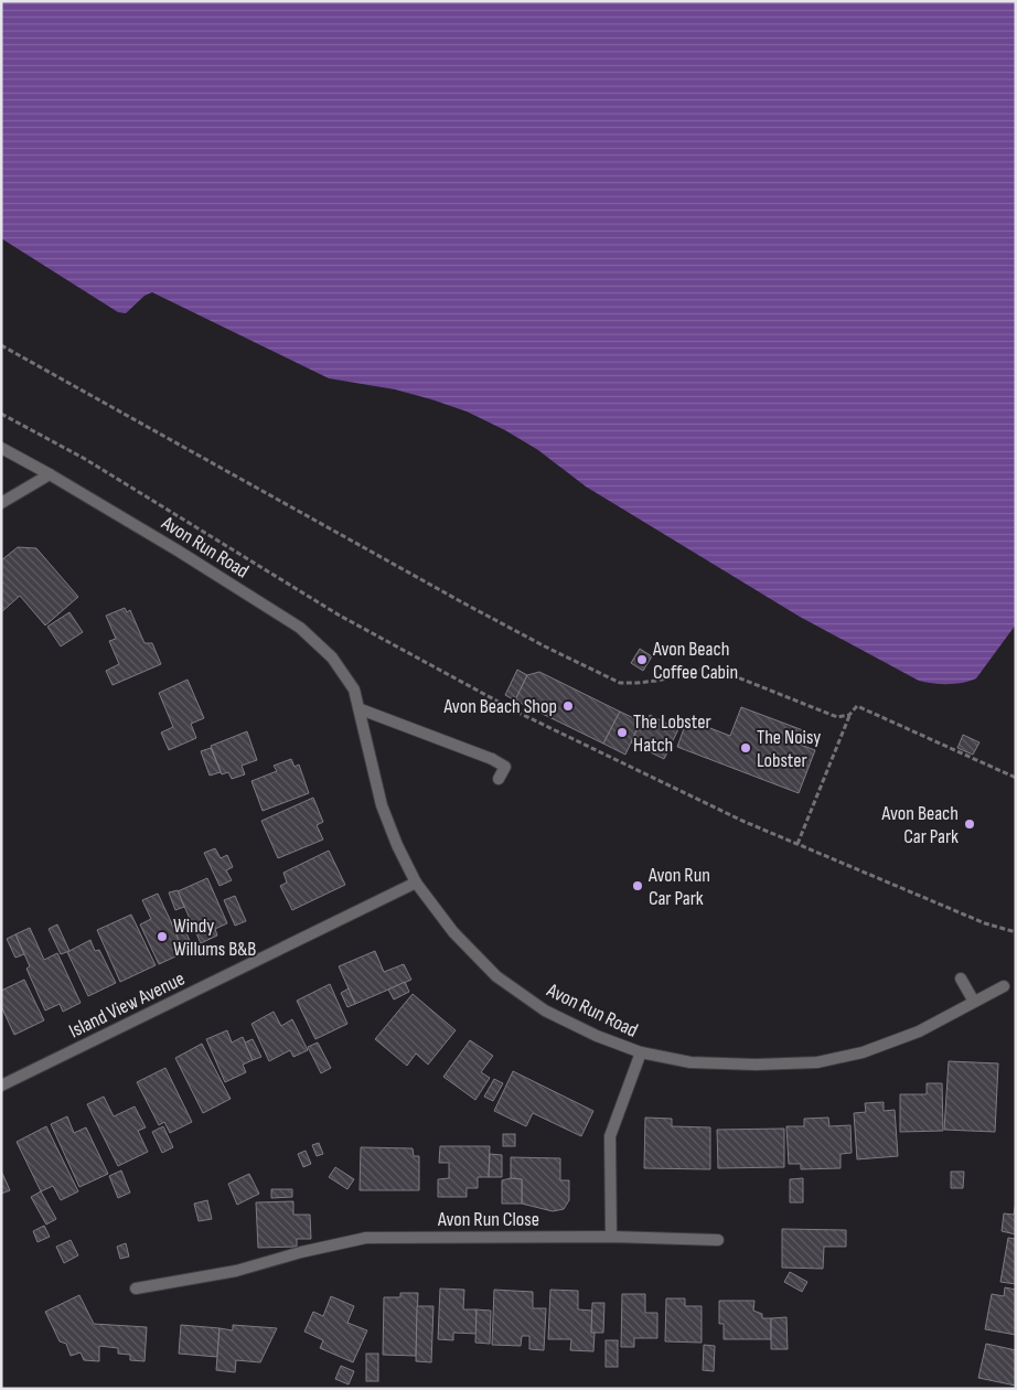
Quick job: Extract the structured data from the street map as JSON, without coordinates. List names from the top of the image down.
{
  "streets": {
    "street": ["Avon Run Road", "Island View Avenue", "Avon Run Close"]
  },
  "crossings": [
    ["Avon Run Road", "Island View Avenue"]
  ],
  "places": [
    "Avon Beach Coffee Cabin",
    "Avon Beach Shop",
    "The Lobster Hatch",
    "The Noisy Lobster",
    "Avon Beach Car Park",
    "Avon Run Car Park",
    "Windy Willums B&B"
  ]
}
